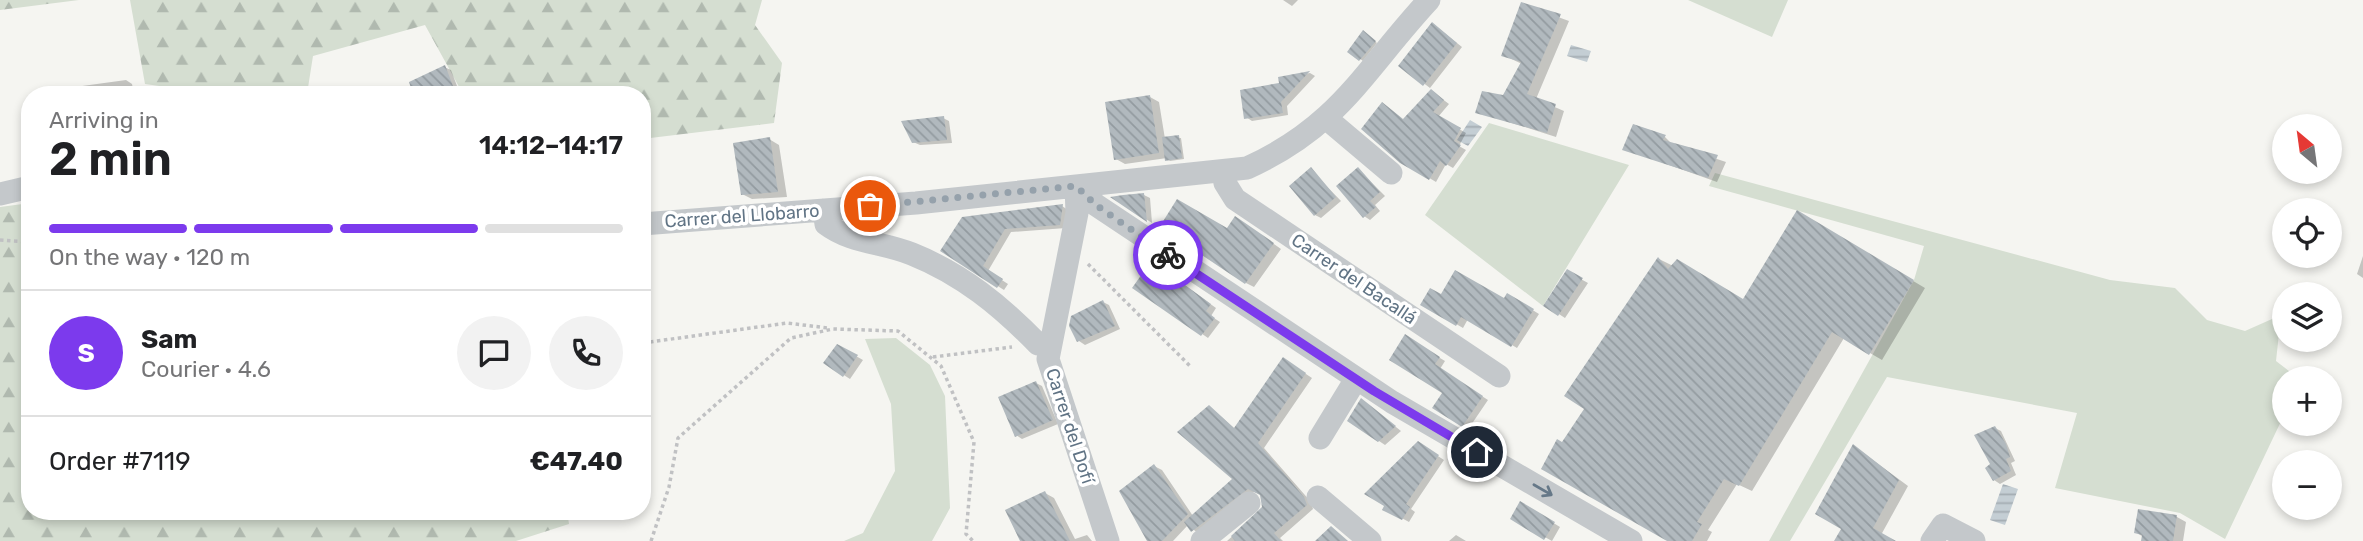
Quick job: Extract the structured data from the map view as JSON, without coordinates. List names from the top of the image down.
{
  "streets": {
    "street": ["Carrer del Llobarro", "Carrer del Bacallá", "Carrer del Dofí"]
  },
  "crossings": [
    ["Carrer del Llobarro", "Carrer del Bacallá"],
    ["Carrer del Llobarro", "Carrer del Dofí"]
  ],
  "north": "top left",
  "page": {
    "heading": ["2 min", "Arriving in", "14:12–14:17"],
    "panel": [
      "Sam",
      "Courier · 4.6",
      "Order #7119",
      "€47.40"
    ],
    "map_buttons": ["+", "−"],
    "bar": "On the way · 120 m",
    "round": "S"
  }
}
